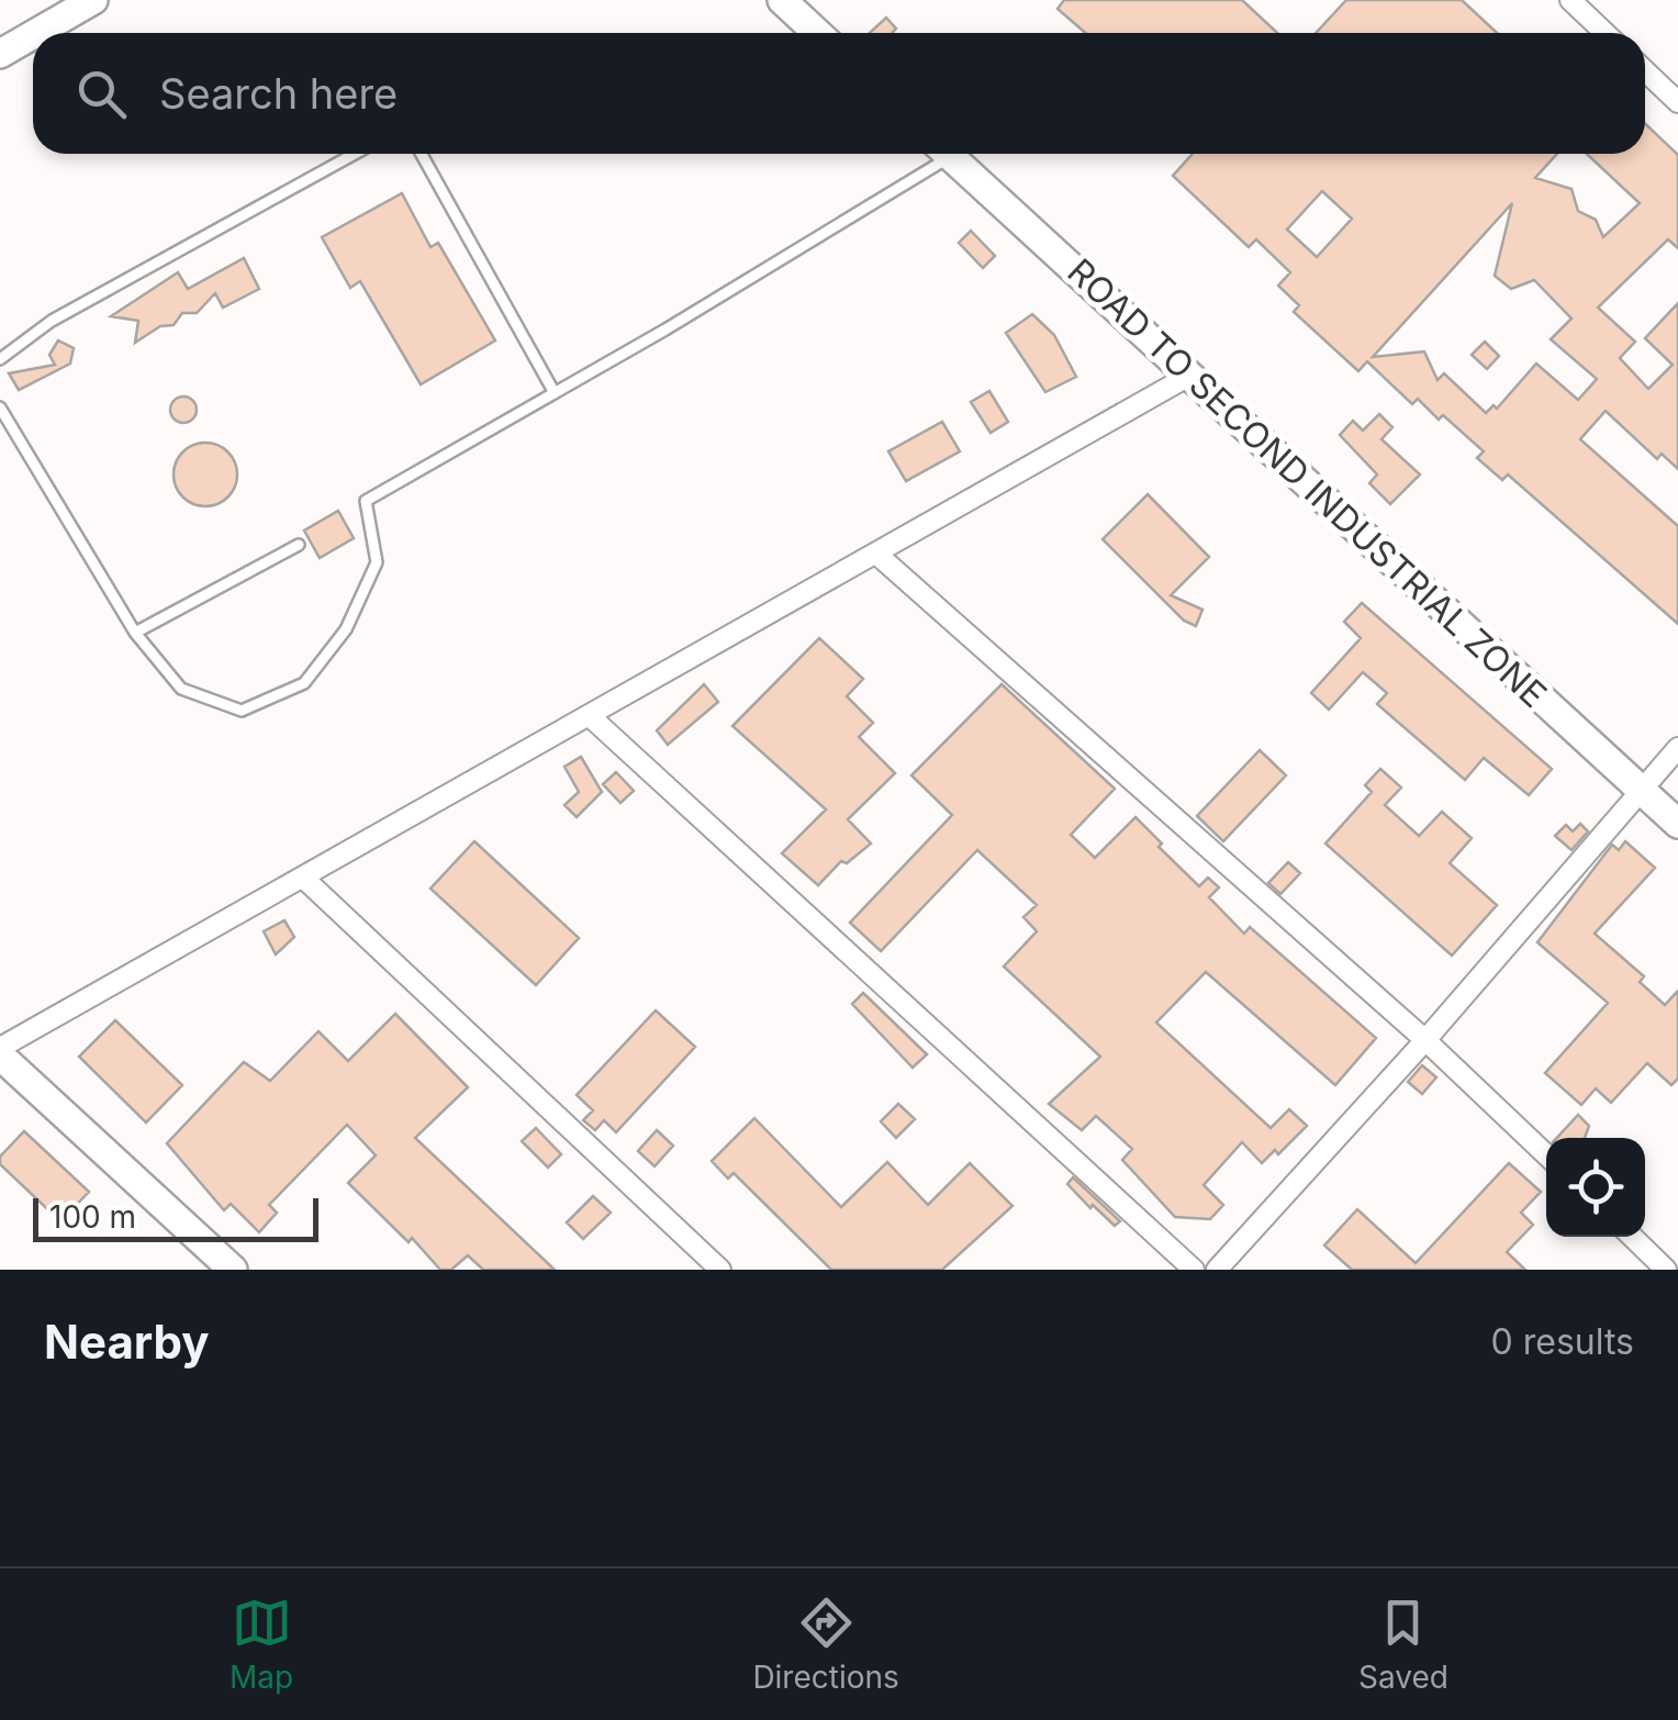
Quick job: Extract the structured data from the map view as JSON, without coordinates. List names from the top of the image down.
{
  "streets": {
    "street": ["ROAD TO SECOND INDUSTRIAL ZONE"]
  },
  "scale_bar": "100 m",
  "page": {
    "search": "Search here",
    "scale": "100 m",
    "heading": ["Nearby", "0 results"],
    "nav": ["Map", "Directions", "Saved"]
  }
}
